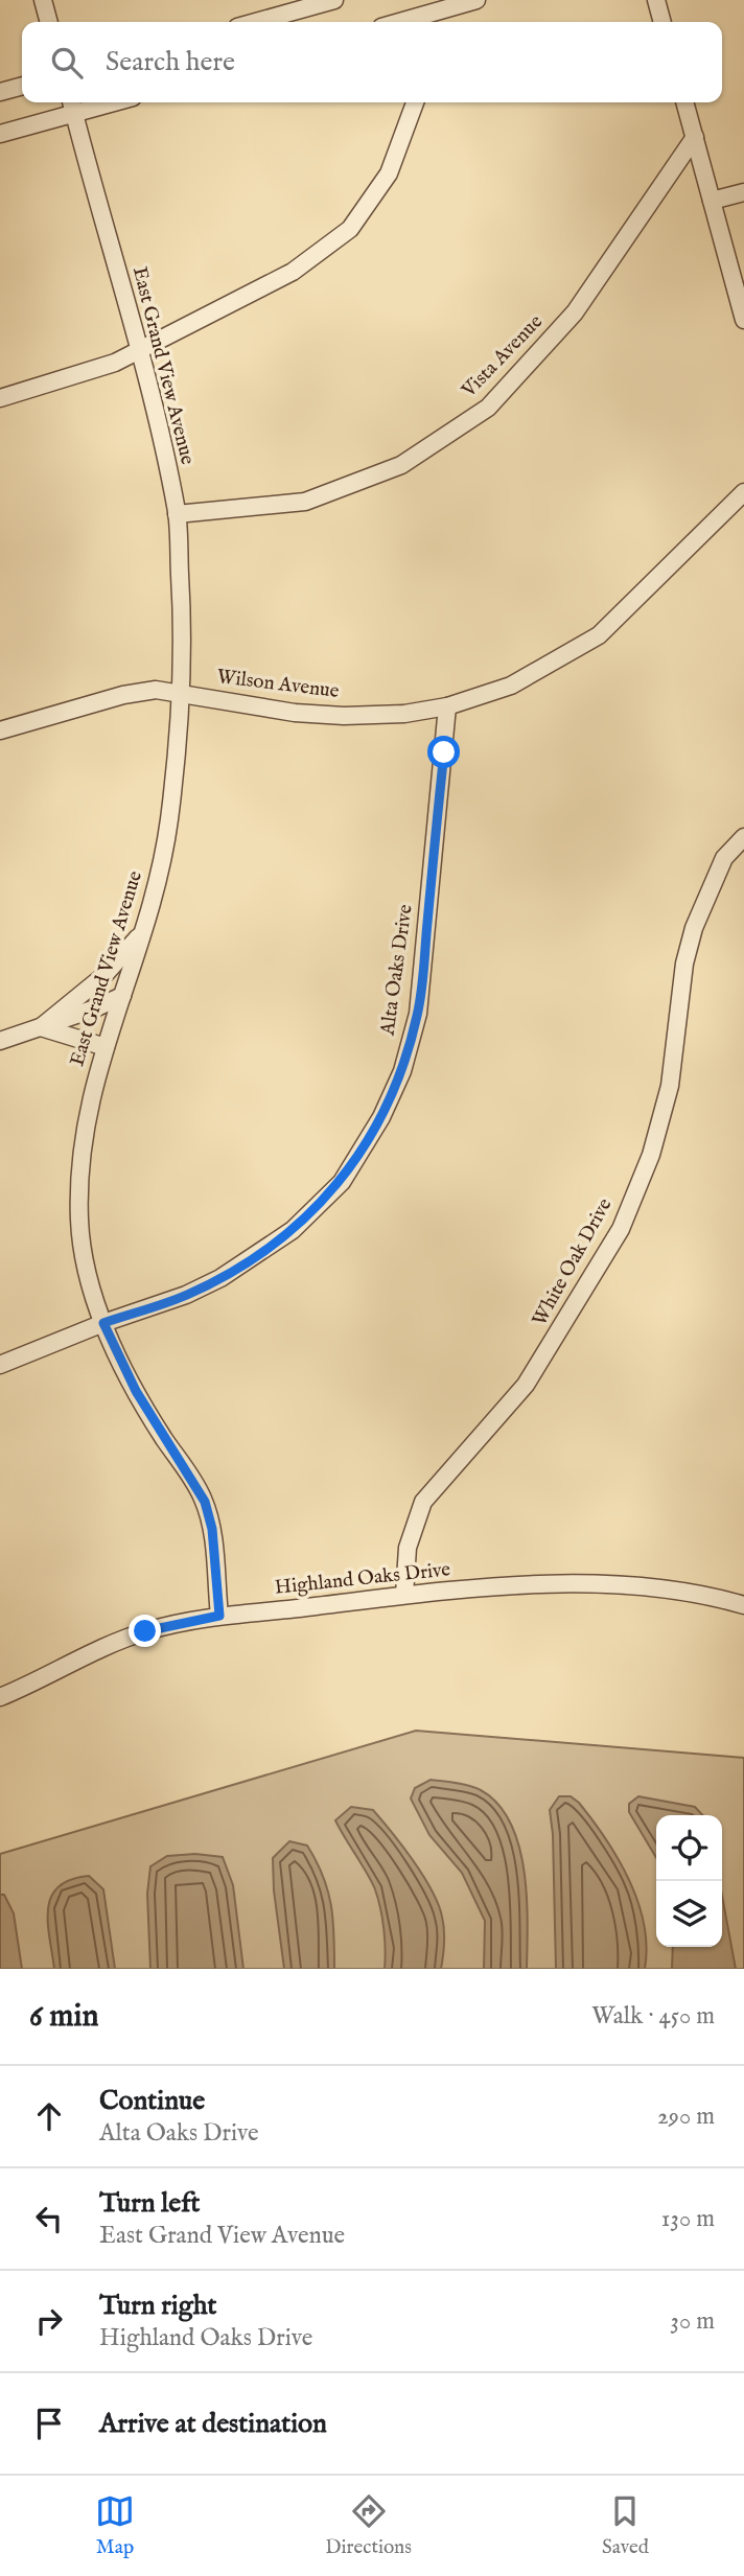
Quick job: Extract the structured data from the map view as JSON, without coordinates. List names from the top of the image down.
{
  "streets": {
    "street": [
      "Vista Avenue",
      "East Grand View Avenue",
      "Wilson Avenue",
      "Alta Oaks Drive",
      "White Oak Drive",
      "Highland Oaks Drive"
    ]
  },
  "crossings": [
    ["Vista Avenue", "East Grand View Avenue"],
    ["East Grand View Avenue", "Wilson Avenue"],
    ["East Grand View Avenue", "Alta Oaks Drive"],
    ["East Grand View Avenue", "Highland Oaks Drive"],
    ["Wilson Avenue", "Alta Oaks Drive"],
    ["White Oak Drive", "Highland Oaks Drive"]
  ],
  "page": {
    "search": "Search here",
    "heading": ["6 min", "Walk · 450 m"],
    "list": [
      ["Continue", "Alta Oaks Drive", "290 m"],
      ["Turn left", "East Grand View Avenue", "130 m"],
      ["Turn right", "Highland Oaks Drive", "30 m"],
      "Arrive at destination"
    ],
    "nav": ["Map", "Directions", "Saved"]
  }
}
